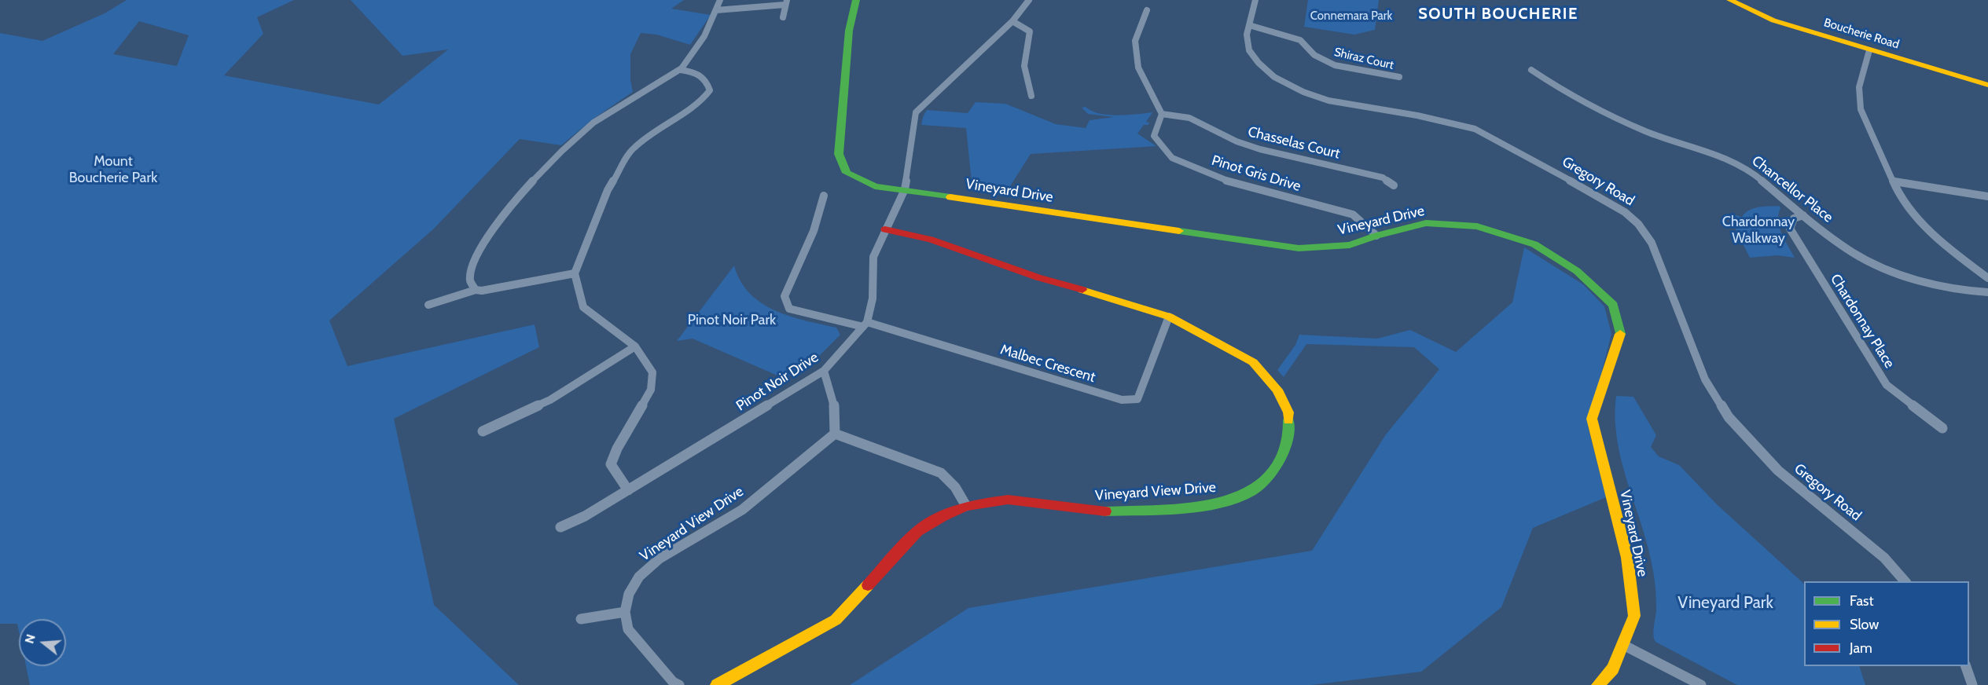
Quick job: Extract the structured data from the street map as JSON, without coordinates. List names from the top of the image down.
{
  "streets": {
    "street": [
      "Boucherie Road",
      "Shiraz Court",
      "Chasselas Court",
      "Pinot Gris Drive",
      "Gregory Road",
      "Chancellor Place",
      "Vineyard Drive",
      "Chardonnay Place",
      "Malbec Crescent",
      "Pinot Noir Drive",
      "Vineyard View Drive"
    ]
  },
  "crossings": [
    ["Shiraz Court", "Gregory Road"],
    ["Chasselas Court", "Pinot Gris Drive"],
    ["Pinot Gris Drive", "Vineyard Drive"],
    ["Chancellor Place", "Chardonnay Place"],
    ["Vineyard Drive", "Pinot Noir Drive"],
    ["Malbec Crescent", "Pinot Noir Drive"],
    ["Malbec Crescent", "Vineyard View Drive"],
    ["Pinot Noir Drive", "Vineyard View Drive"]
  ],
  "districts": ["SOUTH BOUCHERIE"],
  "parks": [
    "Connemara Park",
    "Mount Boucherie Park",
    "Chardonnay Walkway",
    "Pinot Noir Park",
    "Vineyard Park"
  ],
  "legend": ["Fast", "Slow", "Jam"],
  "north": "left"
}
